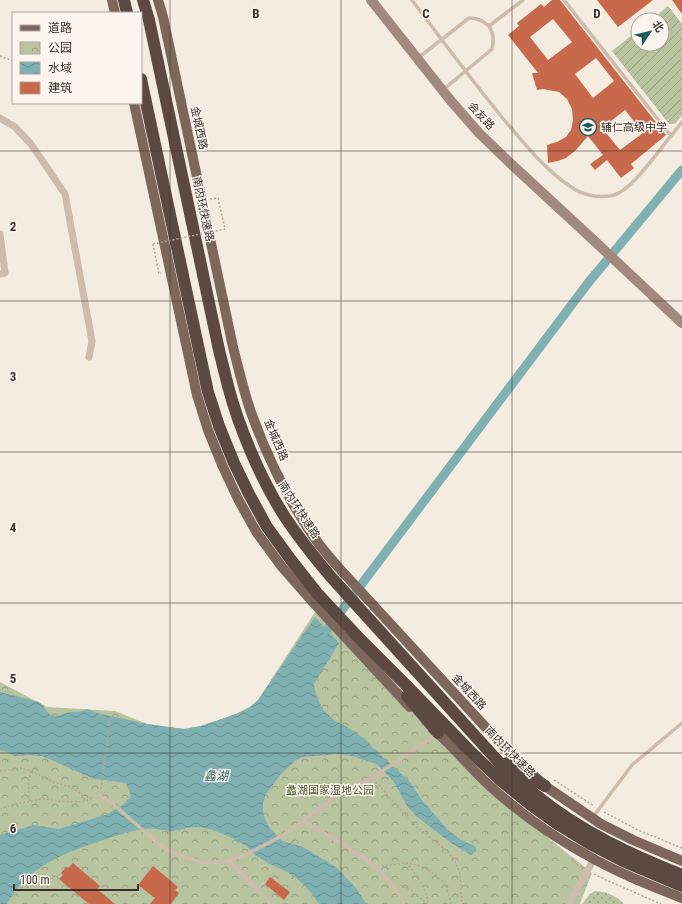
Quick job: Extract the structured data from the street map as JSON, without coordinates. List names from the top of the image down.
{
  "streets": {
    "highway": ["南内环快速路"],
    "main road": ["金城西路"],
    "street": ["会友路"]
  },
  "crossings": [
    ["金城西路", "南内环快速路"]
  ],
  "water": ["蠡湖"],
  "parks": ["蠡湖国家湿地公园"],
  "places": {
    "school or university": ["辅仁高级中学"]
  },
  "legend": [
    "道路",
    "公园",
    "水域",
    "建筑"
  ],
  "scale_bar": "100 m",
  "north": "top right",
  "grid": {
    "columns": ["B", "C", "D"],
    "rows": [
      "2",
      "3",
      "4",
      "5",
      "6"
    ]
  }
}
